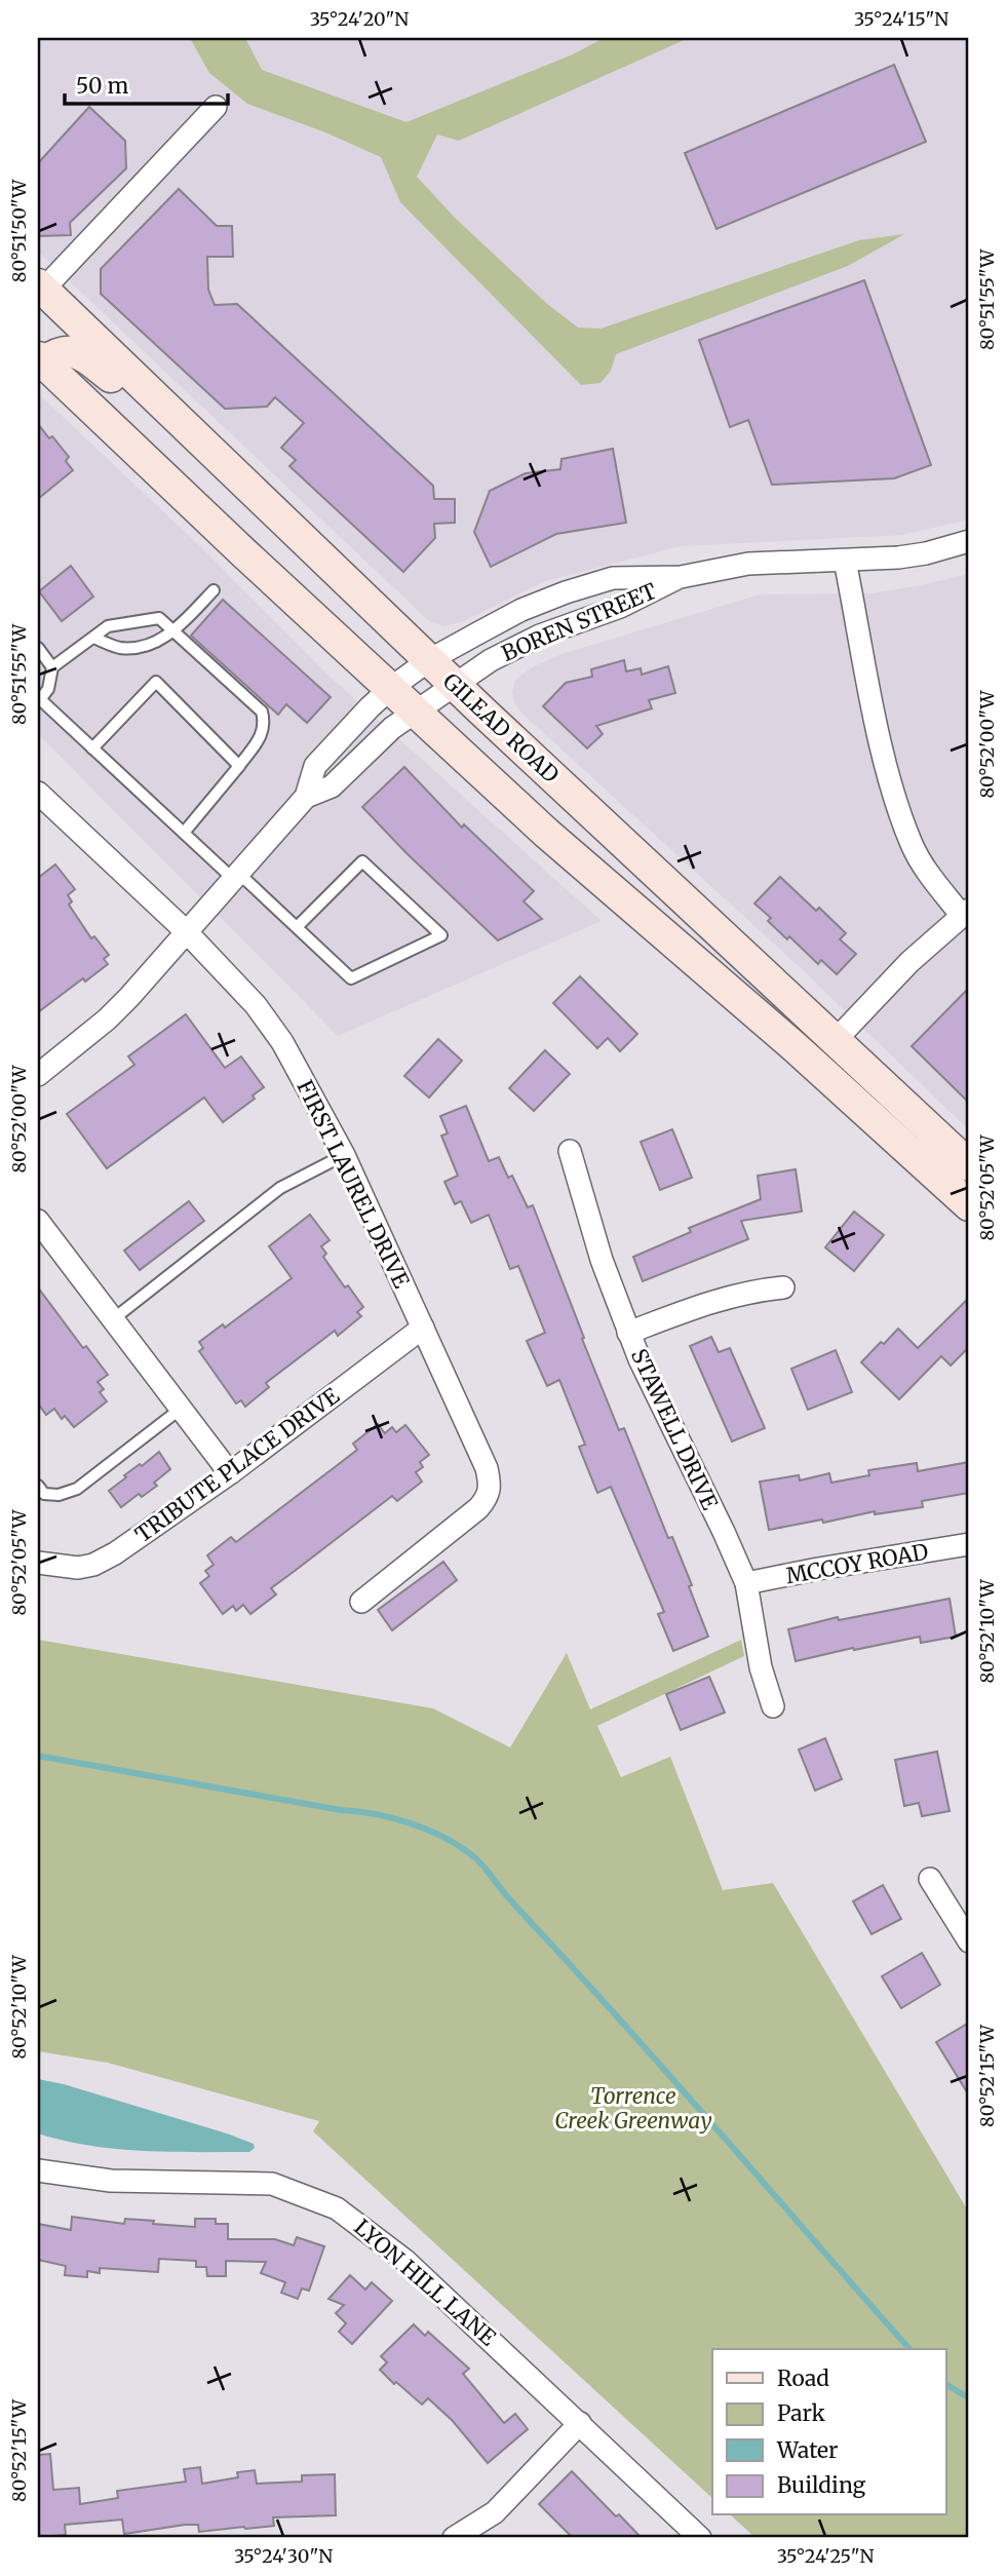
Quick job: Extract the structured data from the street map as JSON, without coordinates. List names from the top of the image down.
{
  "streets": {
    "main road": ["GILEAD ROAD"],
    "street": [
      "BOREN STREET",
      "FIRST LAUREL DRIVE",
      "STAWELL DRIVE",
      "TRIBUTE PLACE DRIVE",
      "MCCOY ROAD",
      "LYON HILL LANE"
    ]
  },
  "crossings": [
    ["BOREN STREET", "GILEAD ROAD"],
    ["BOREN STREET", "FIRST LAUREL DRIVE"],
    ["FIRST LAUREL DRIVE", "TRIBUTE PLACE DRIVE"],
    ["STAWELL DRIVE", "MCCOY ROAD"]
  ],
  "parks": ["Torrence Creek Greenway"],
  "legend": [
    "Road",
    "Park",
    "Water",
    "Building"
  ],
  "scale_bar": "50 m",
  "coordinates": [
    "35°24'20\"N",
    "35°24'15\"N",
    "80°51'50\"W",
    "80°51'55\"W",
    "80°52'00\"W",
    "80°52'05\"W",
    "80°52'10\"W",
    "80°52'15\"W",
    "35°24'30\"N",
    "35°24'25\"N"
  ]
}
